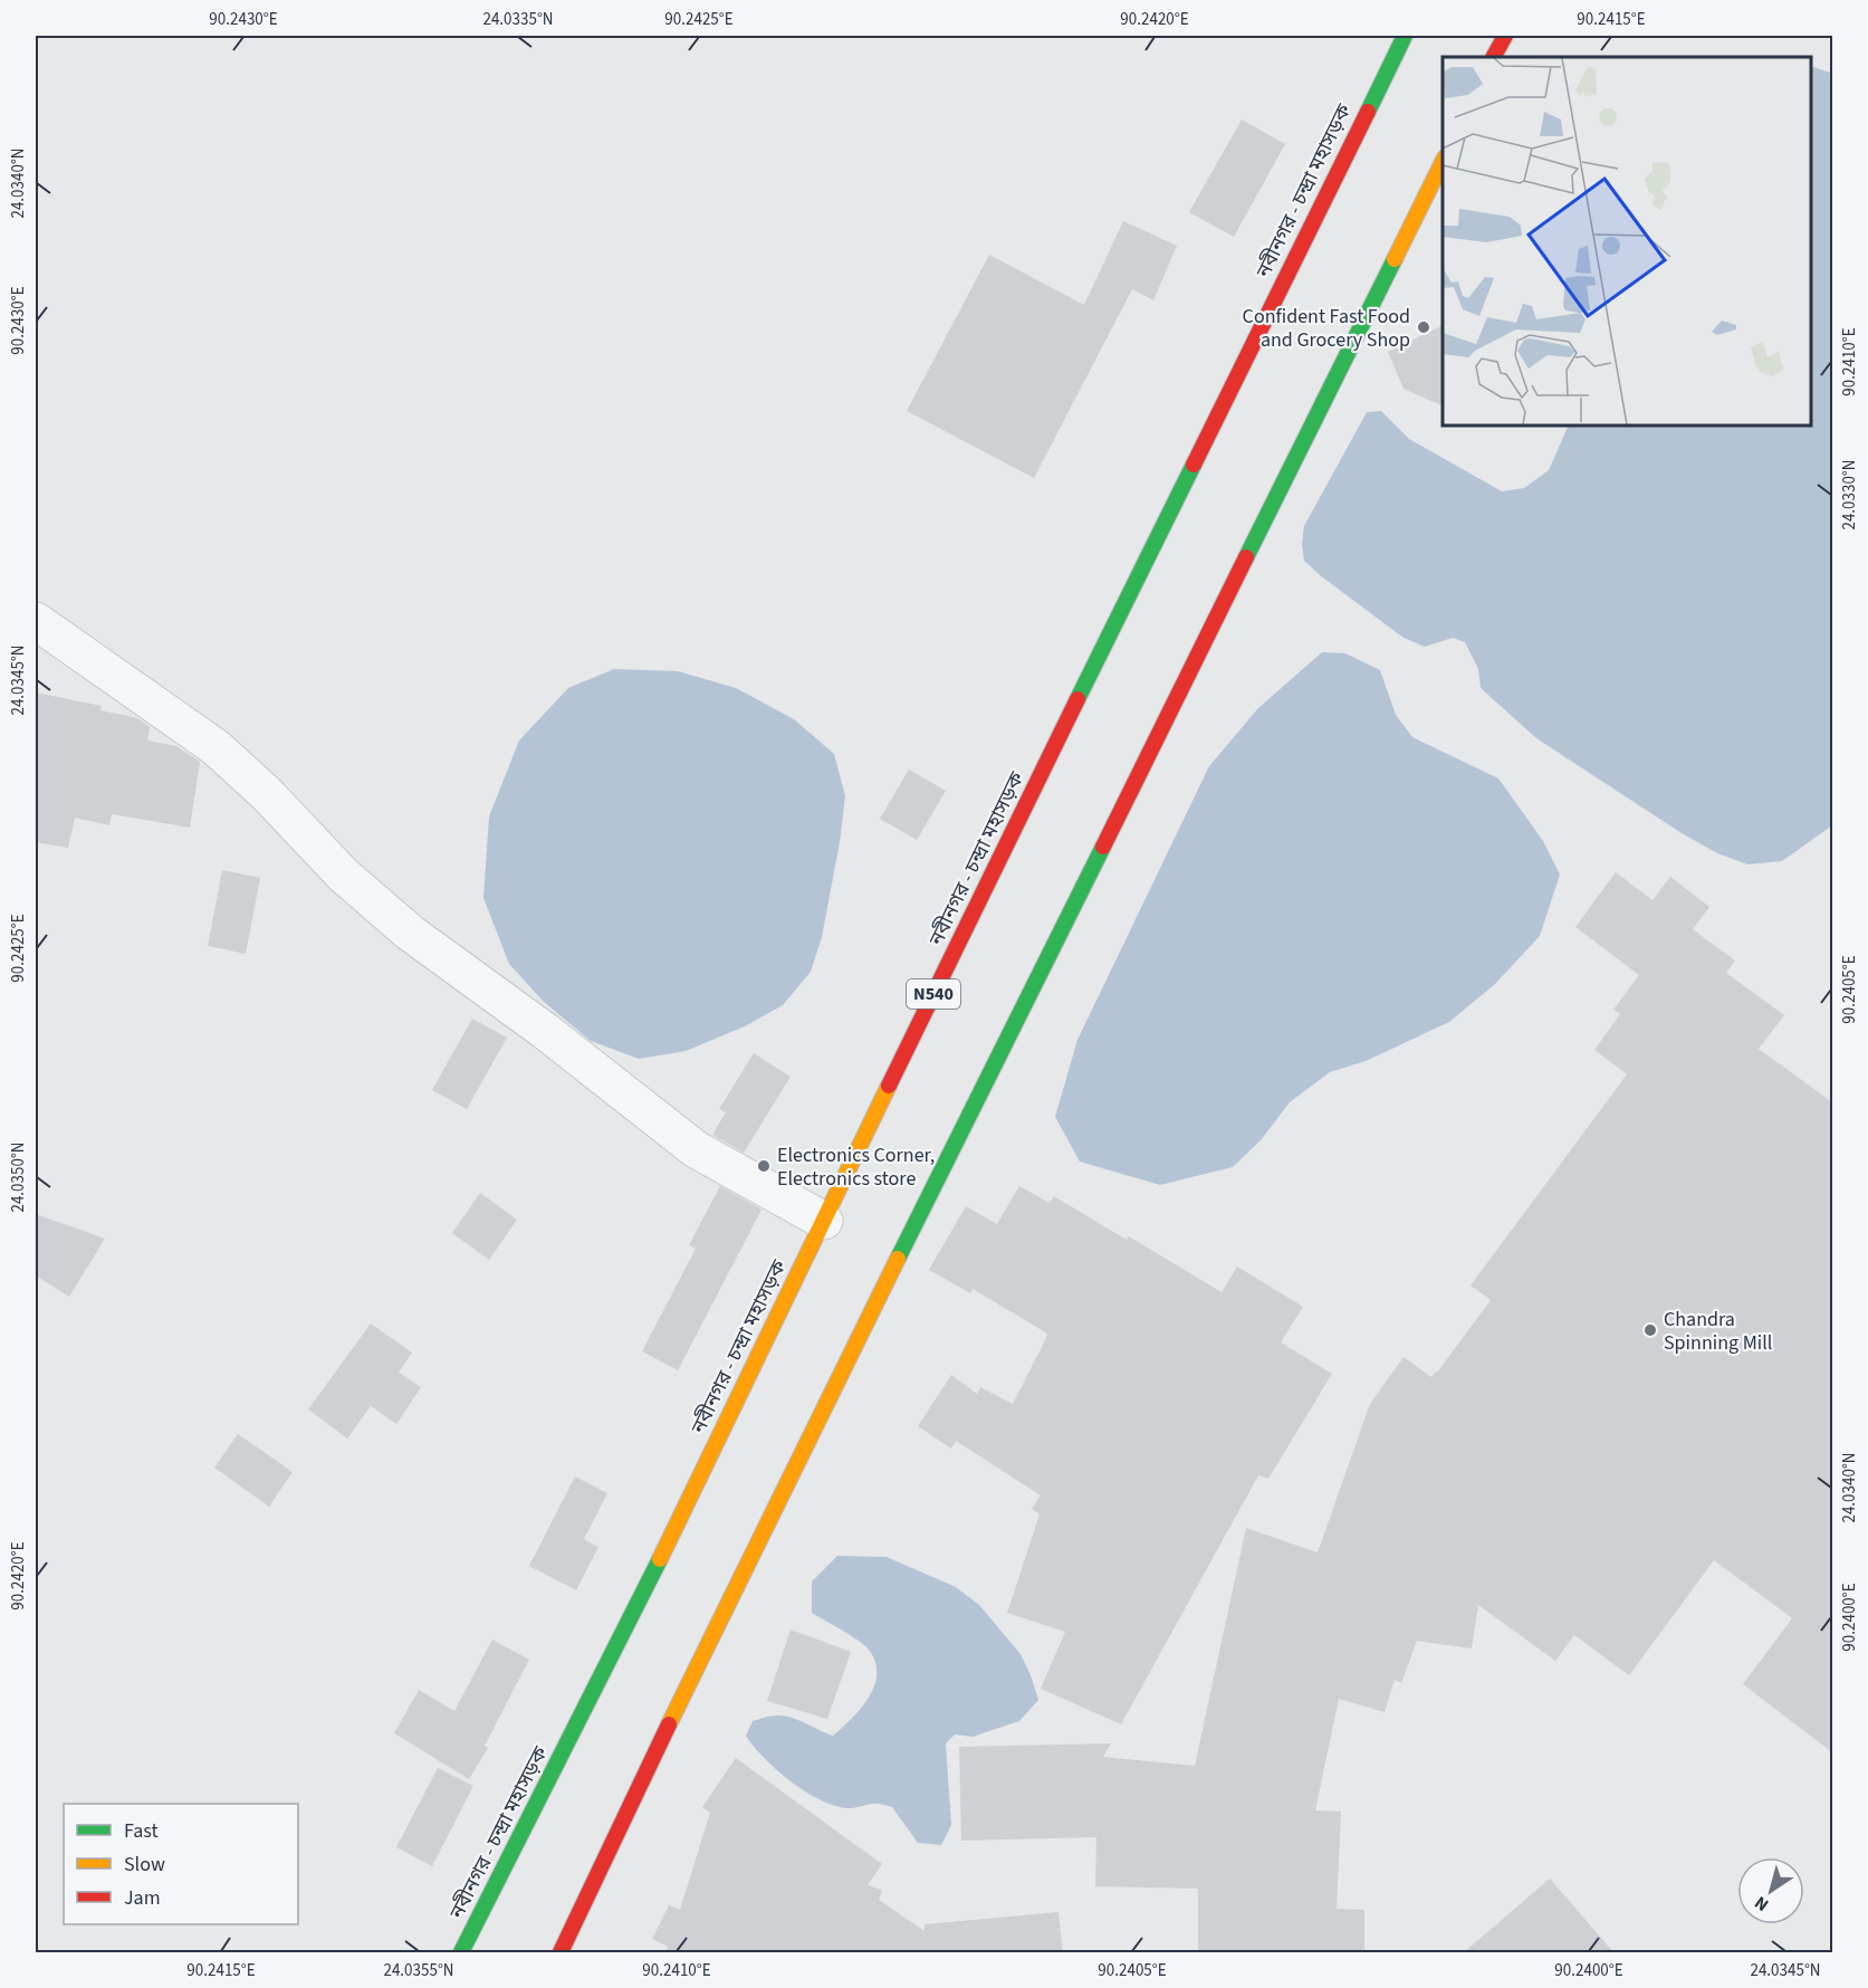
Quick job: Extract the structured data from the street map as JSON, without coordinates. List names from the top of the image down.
{
  "streets": {
    "highway": ["নবীনগর - চন্দ্রা মহাসড়ক", "N540"]
  },
  "places": ["Confident Fast Food and Grocery Shop", "Electronics Corner, Electronics store", "Chandra Spinning Mill"],
  "legend": ["Fast", "Slow", "Jam"],
  "north": "bottom left",
  "coordinates": [
    "90.2430°E",
    "24.0335°N",
    "90.2425°E",
    "90.2420°E",
    "90.2415°E",
    "24.0340°N",
    "90.2410°E",
    "24.0330°N",
    "24.0345°N",
    "90.2405°E",
    "24.0350°N",
    "90.2400°E",
    "24.0355°N"
  ]
}
